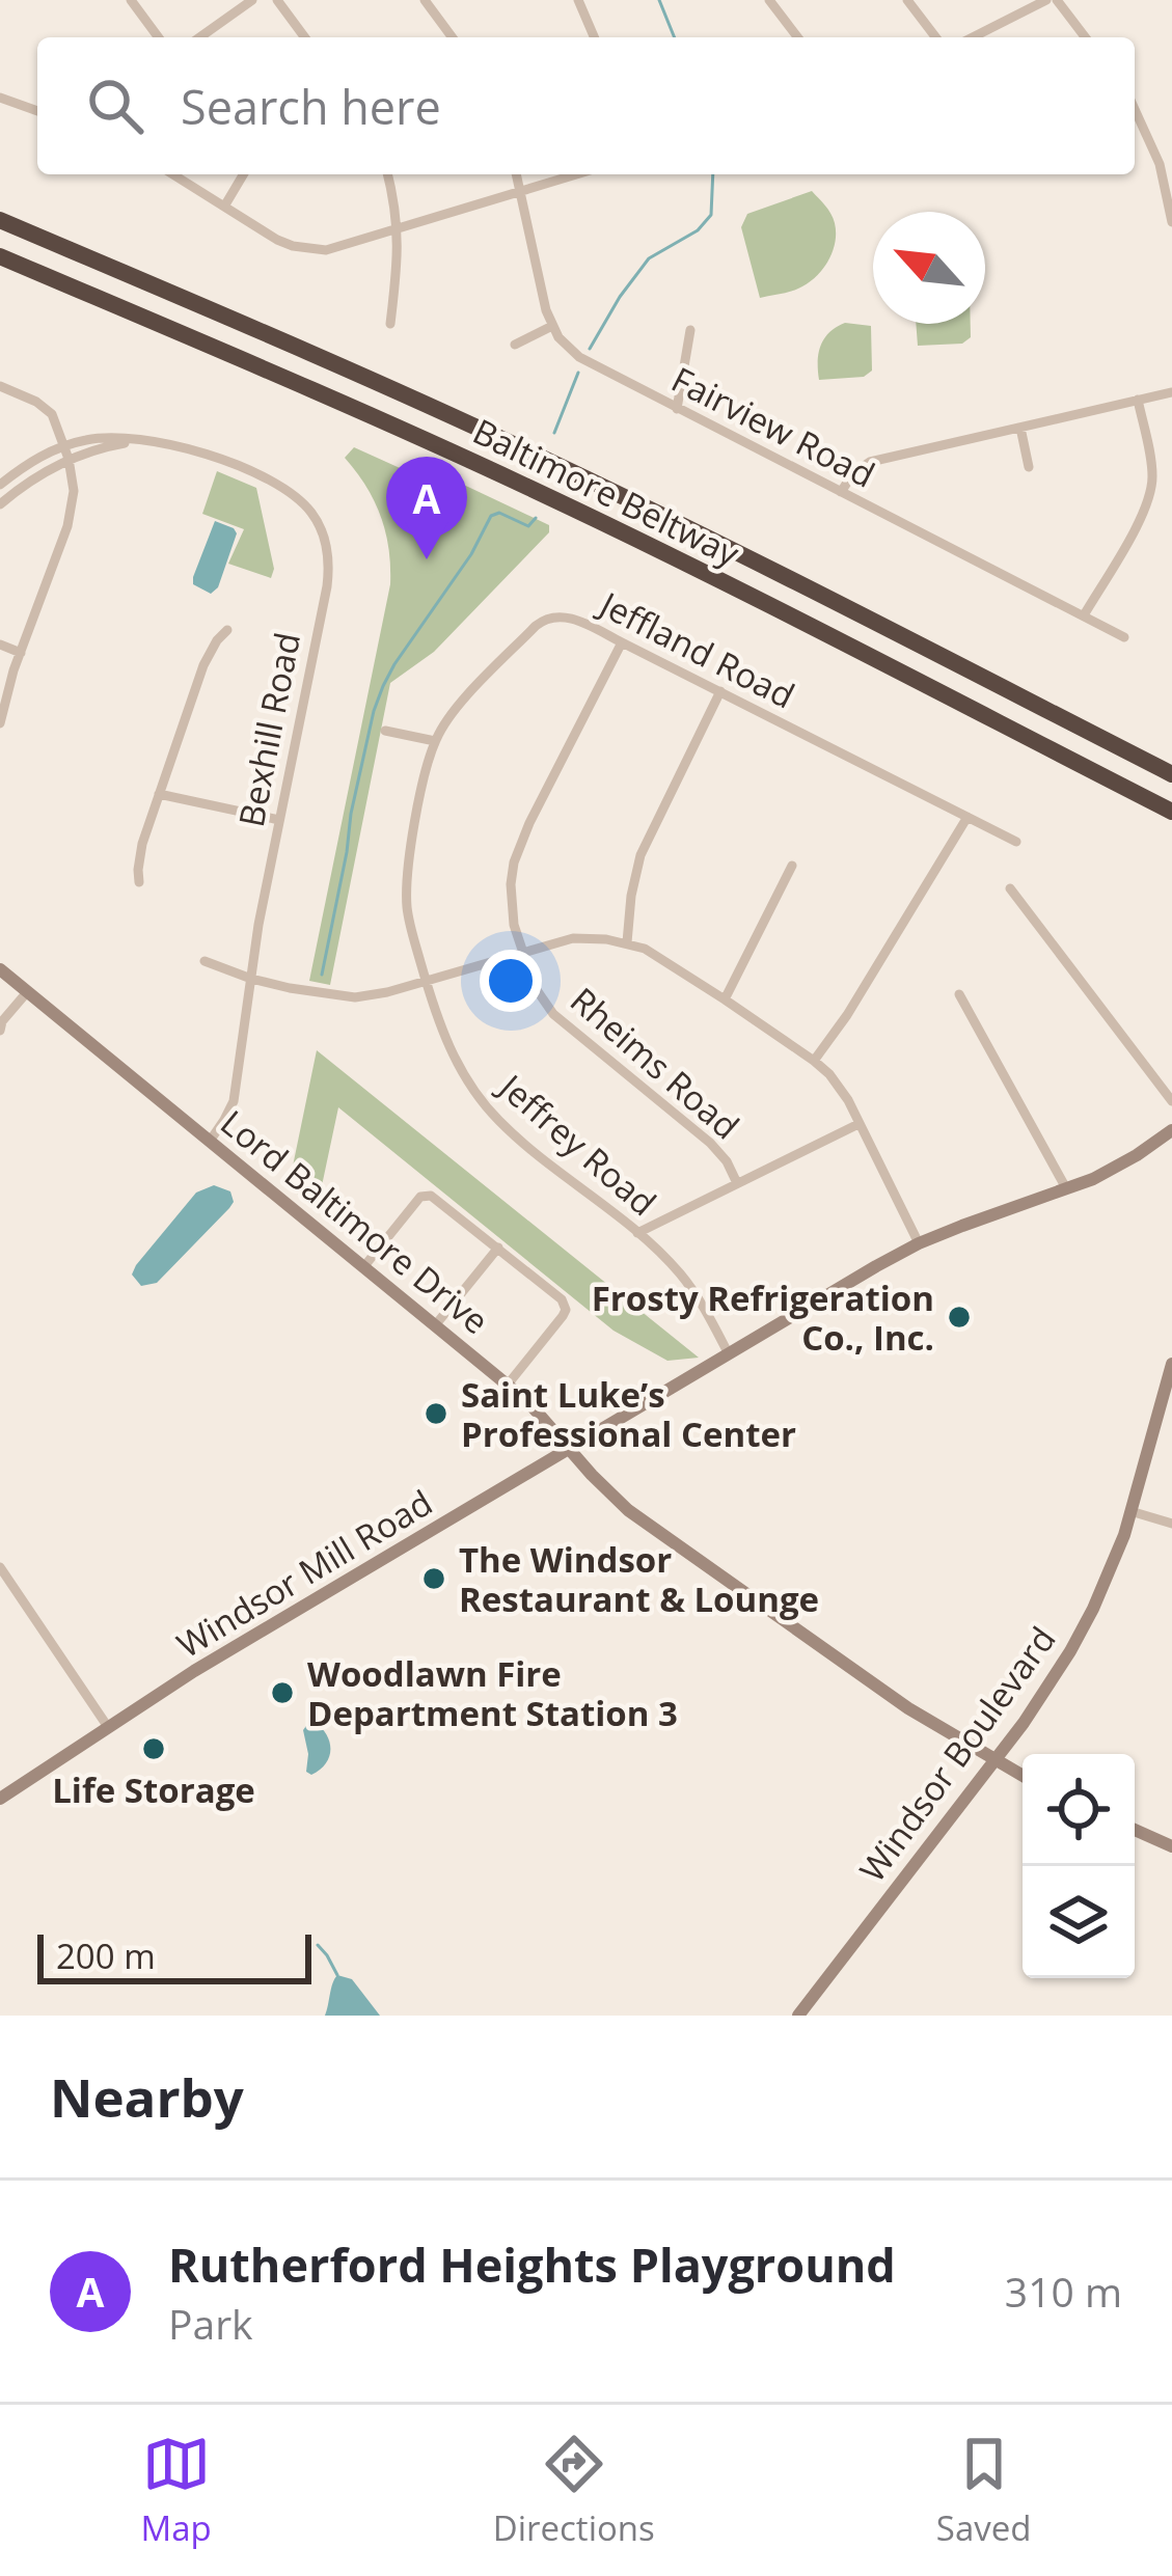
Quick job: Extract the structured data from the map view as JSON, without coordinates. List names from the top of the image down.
{
  "streets": {
    "highway": ["Baltimore Beltway"],
    "main road": ["Lord Baltimore Drive", "Windsor Mill Road", "Windsor Boulevard"],
    "street": [
      "Fairview Road",
      "Jeffland Road",
      "Bexhill Road",
      "Rheims Road",
      "Jeffrey Road"
    ]
  },
  "crossings": [
    ["Jeffland Road", "Rheims Road"],
    ["Jeffland Road", "Jeffrey Road"],
    ["Bexhill Road", "Lord Baltimore Drive"],
    ["Jeffrey Road", "Windsor Mill Road"],
    ["Lord Baltimore Drive", "Windsor Mill Road"],
    ["Lord Baltimore Drive", "Windsor Boulevard"]
  ],
  "places": [
    "Frosty Refrigeration Co., Inc.",
    "Saint Luke’s Professional Center",
    "The Windsor Restaurant & Lounge",
    "Woodlawn Fire Department Station 3",
    "Life Storage"
  ],
  "scale_bar": "200 m",
  "north": "top left",
  "page": {
    "search": "Search here",
    "pins": "A",
    "scale": "200 m",
    "heading": "Nearby",
    "list": [
      {
        "mark": "A",
        "name": "Rutherford Heights Playground",
        "note": "Park",
        "value": "310 m"
      }
    ],
    "nav": ["Map", "Directions", "Saved"]
  }
}
